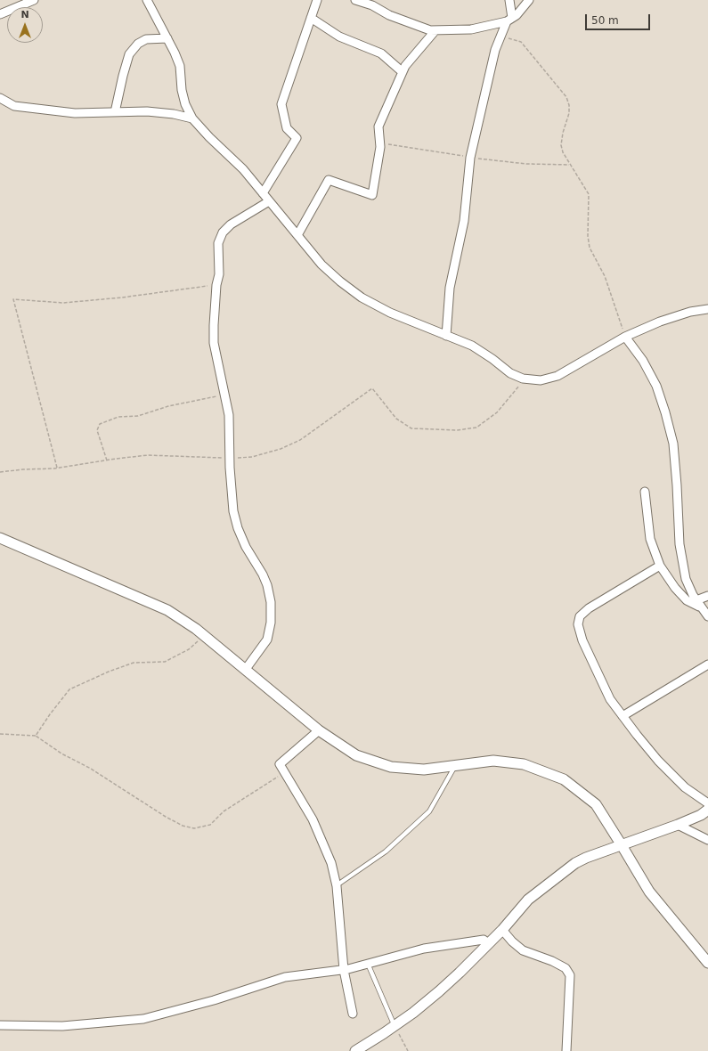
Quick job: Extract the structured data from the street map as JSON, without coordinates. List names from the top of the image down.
{
  "scale_bar": "50 m",
  "north": "top"
}
